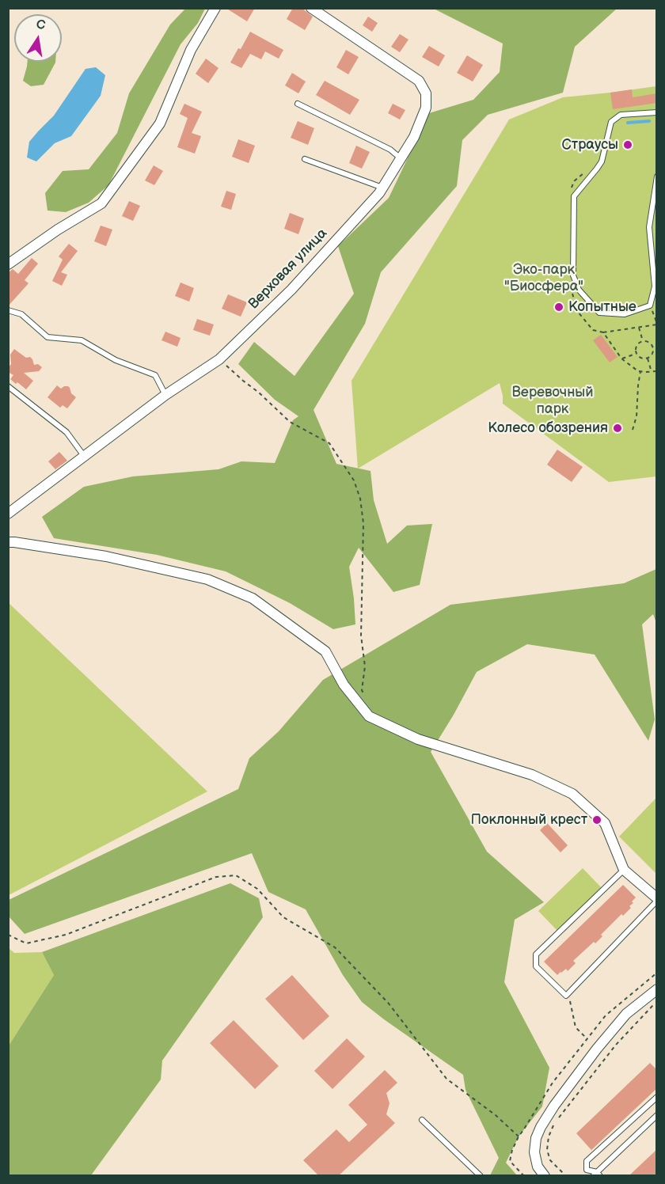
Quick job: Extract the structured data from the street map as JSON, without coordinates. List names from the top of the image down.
{
  "streets": {
    "street": ["Верховая улица"]
  },
  "parks": ["Эко-парк \"Биосфера\"", "Веревочный парк"],
  "places": [
    "Страусы",
    "Копытные",
    "Колесо обозрения",
    "Поклонный крест"
  ],
  "north": "top"
}
